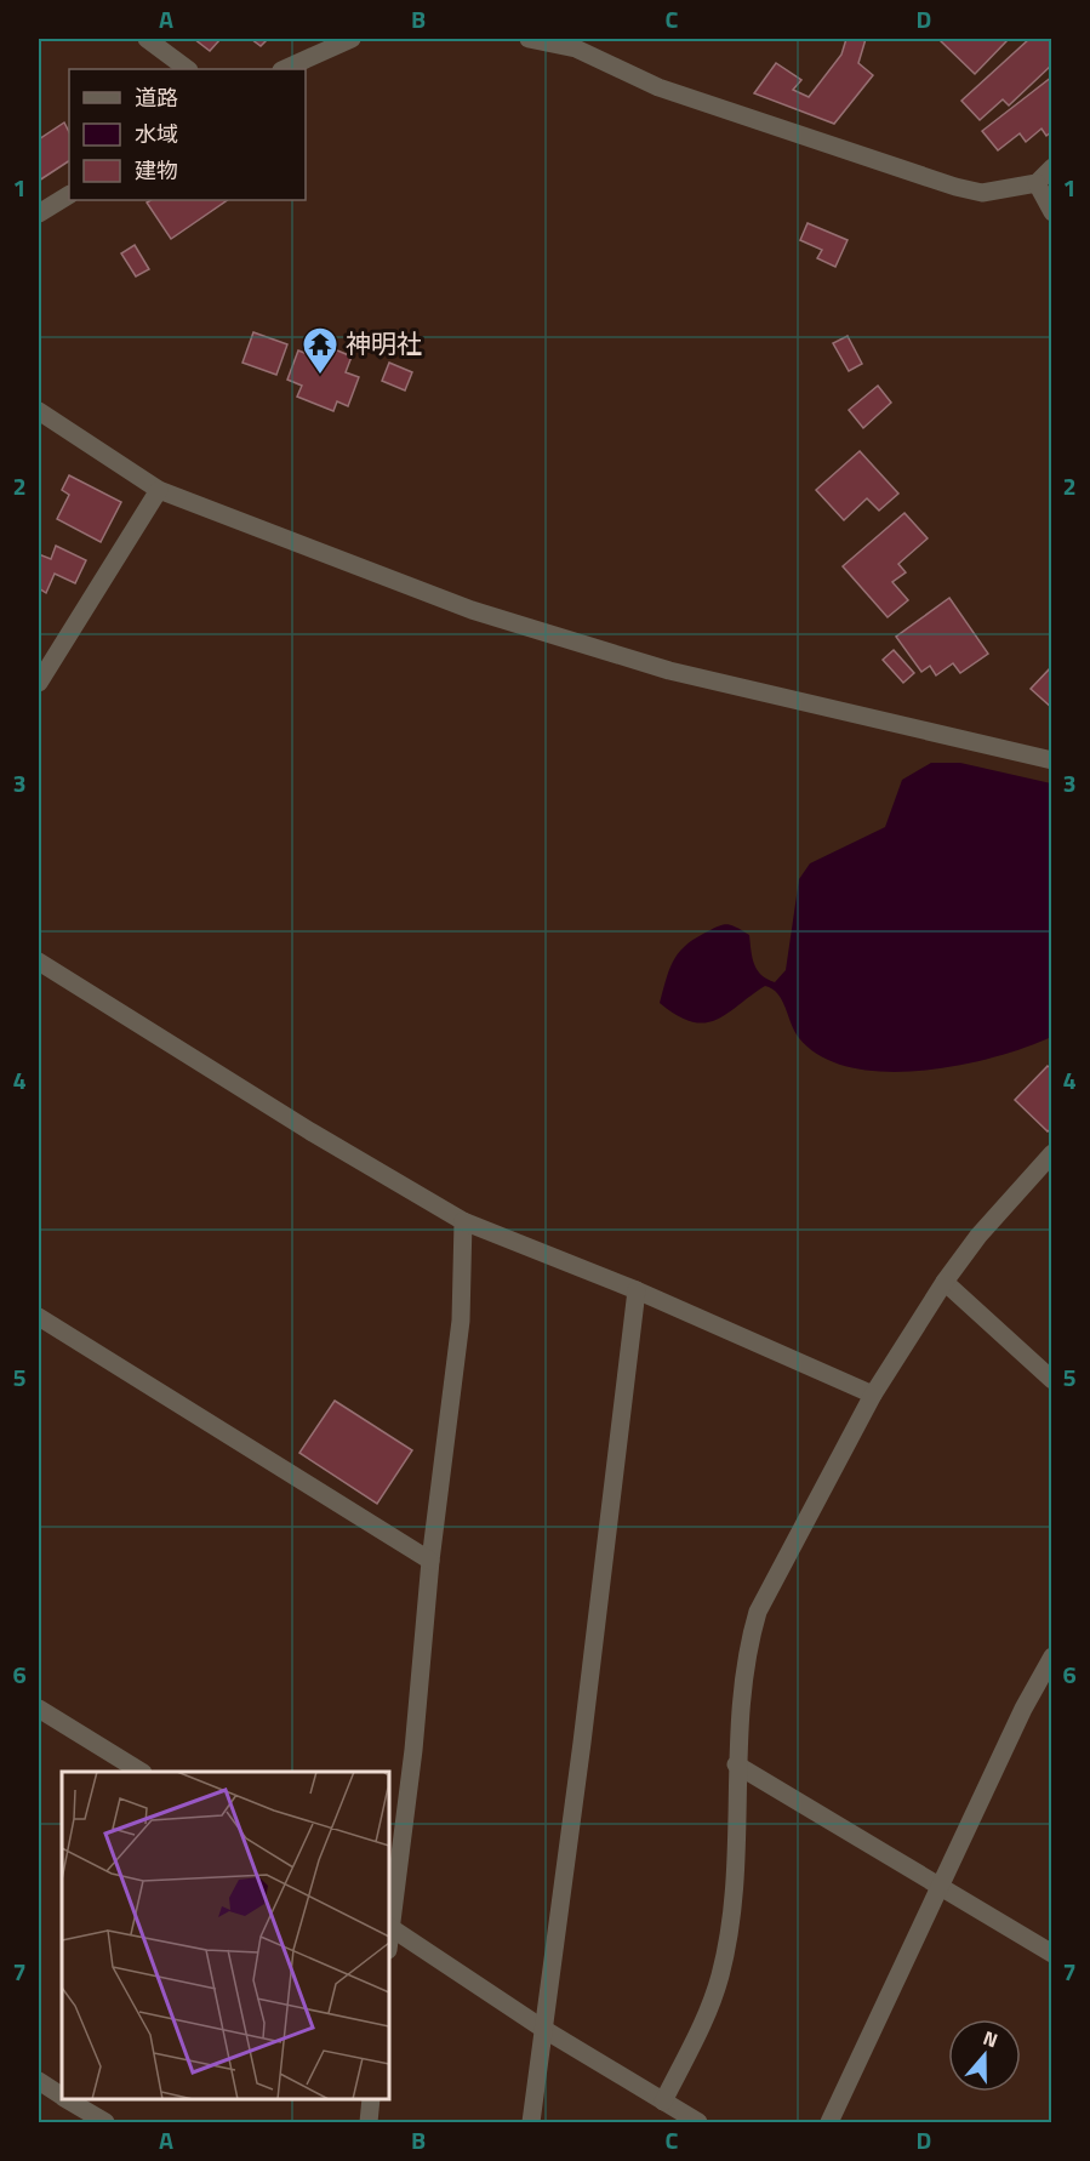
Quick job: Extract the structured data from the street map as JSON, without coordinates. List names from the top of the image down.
{
  "places": {
    "temple": ["神明社"]
  },
  "legend": ["道路", "水域", "建物"],
  "north": "top",
  "grid": {
    "columns": [
      "A",
      "B",
      "C",
      "D"
    ],
    "rows": [
      "1",
      "2",
      "3",
      "4",
      "5",
      "6",
      "7"
    ]
  }
}
